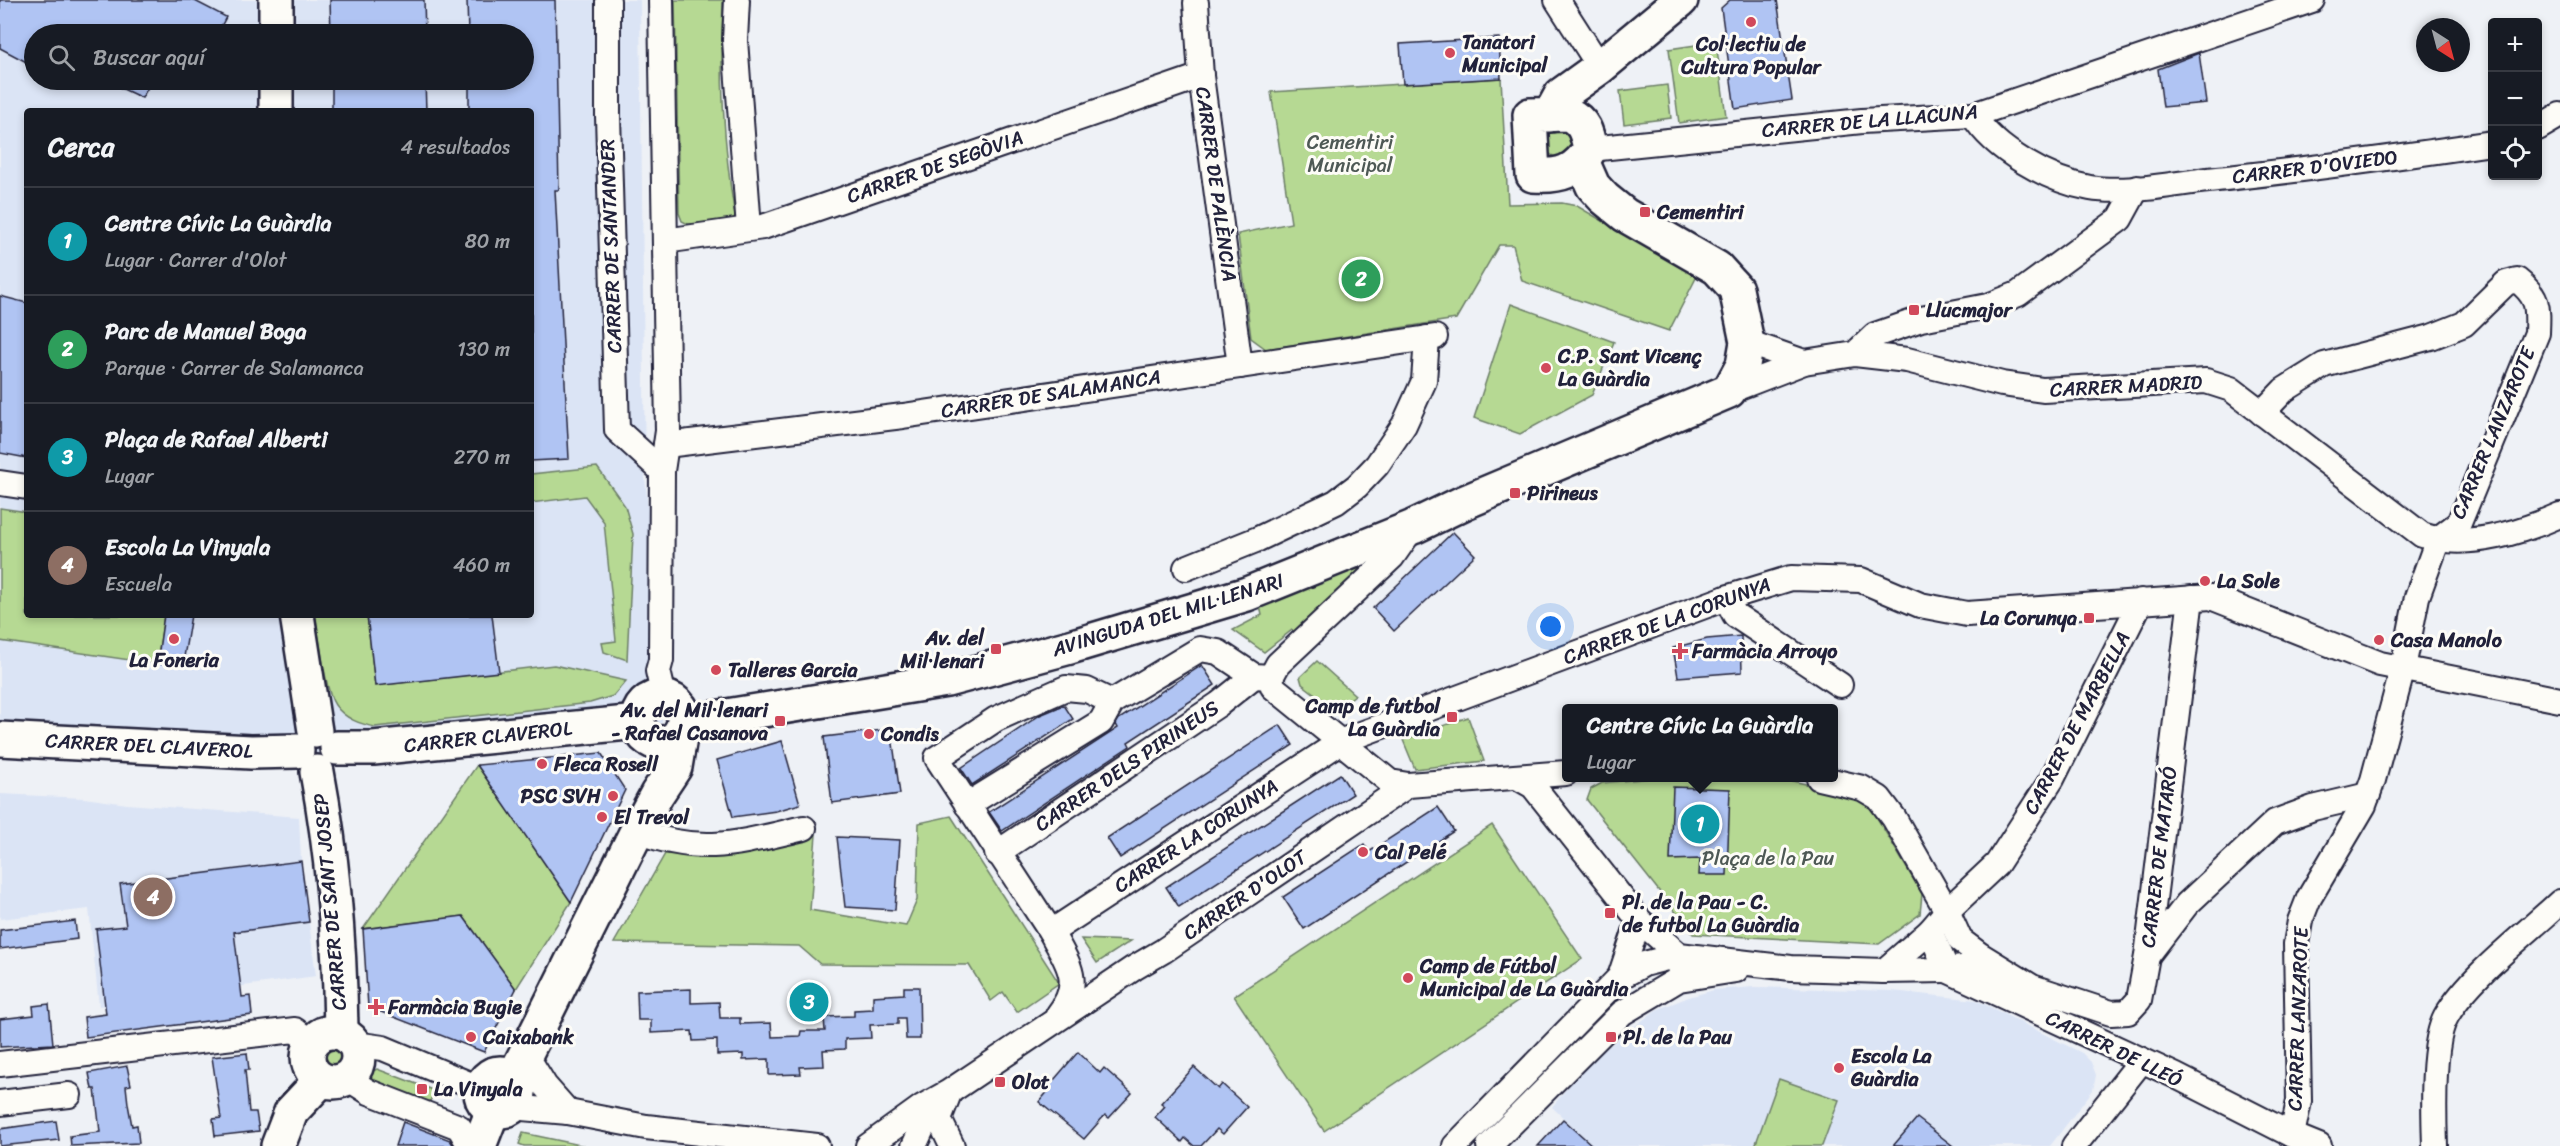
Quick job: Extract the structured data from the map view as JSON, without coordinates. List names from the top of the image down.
{
  "streets": {
    "street": [
      "CARRER DE LA LLACUNA",
      "CARRER DE SEGÒVIA",
      "CARRER D'OVIEDO",
      "CARRER DE PALÈNCIA",
      "CARRER DE SANTANDER",
      "CARRER MADRID",
      "CARRER DE SALAMANCA",
      "CARRER LANZAROTE",
      "AVINGUDA DEL MIL·LENARI",
      "CARRER DE LA CORUNYA",
      "CARRER DE MARBELLA",
      "CARRER CLAVEROL",
      "CARRER DEL CLAVEROL",
      "CARRER DELS PIRINEUS",
      "CARRER LA CORUNYA",
      "CARRER DE MATARÓ",
      "CARRER D'OLOT",
      "CARRER DE SANT JOSEP",
      "CARRER DE LLEÓ"
    ]
  },
  "crossings": [
    ["CARRER DE LA LLACUNA", "CARRER D'OVIEDO"],
    ["CARRER DE SEGÒVIA", "CARRER DE PALÈNCIA"],
    ["CARRER DE PALÈNCIA", "CARRER DE SALAMANCA"],
    ["CARRER MADRID", "CARRER LANZAROTE"],
    ["CARRER MADRID", "AVINGUDA DEL MIL·LENARI"],
    ["CARRER LANZAROTE", "CARRER DE LA CORUNYA"],
    ["CARRER LANZAROTE", "CARRER DE LLEÓ"],
    ["AVINGUDA DEL MIL·LENARI", "CARRER CLAVEROL"],
    ["AVINGUDA DEL MIL·LENARI", "CARRER DELS PIRINEUS"],
    ["CARRER DE LA CORUNYA", "CARRER DE MARBELLA"],
    ["CARRER DE LA CORUNYA", "CARRER LA CORUNYA"],
    ["CARRER DE LA CORUNYA", "CARRER DE MATARÓ"],
    ["CARRER DE MARBELLA", "CARRER DE MATARÓ"],
    ["CARRER CLAVEROL", "CARRER DEL CLAVEROL"],
    ["CARRER CLAVEROL", "CARRER DE SANT JOSEP"],
    ["CARRER DEL CLAVEROL", "CARRER DE SANT JOSEP"],
    ["CARRER DE MATARÓ", "CARRER DE LLEÓ"]
  ],
  "parks": ["Cementiri Municipal", "Plaça de la Pau"],
  "places": {
    "other": [
      "Col·lectiu de Cultura Popular",
      "Tanatori Municipal",
      "C.P. Sant Vicenç La Guàrdia",
      "La Sole",
      "La Foneria",
      "Casa Manolo",
      "Talleres Garcia",
      "Condis",
      "Fleca Rosell",
      "PSC SVH",
      "El Trevol",
      "Cal Pelé",
      "Camp de Fútbol Municipal de La Guàrdia",
      "Caixabank",
      "Escola La Guàrdia"
    ],
    "transit": [
      "Cementiri",
      "Llucmajor",
      "Pirineus",
      "La Corunya",
      "Av. del Mil·lenari",
      "Camp de futbol La Guàrdia",
      "Av. del Mil·lenari - Rafael Casanova",
      "Pl. de la Pau - C. de futbol La Guàrdia",
      "Pl. de la Pau",
      "Olot",
      "La Vinyala"
    ],
    "health": ["Farmàcia Arroyo", "Farmàcia Bugie"]
  },
  "north": "bottom right",
  "page": {
    "map_buttons": ["+", "−"],
    "search": "Buscar aquí",
    "heading": ["Cerca", "4 resultados"],
    "list": [
      {
        "mark": "1",
        "name": "Centre Cívic La Guàrdia",
        "note": "Lugar · Carrer d'Olot",
        "value": "80 m"
      },
      {
        "mark": "2",
        "name": "Parc de Manuel Boga",
        "note": "Parque · Carrer de Salamanca",
        "value": "130 m"
      },
      {
        "mark": "3",
        "name": "Plaça de Rafael Alberti",
        "note": "Lugar",
        "value": "270 m"
      },
      {
        "mark": "4",
        "name": "Escola La Vinyala",
        "note": "Escuela",
        "value": "460 m"
      }
    ],
    "pins": [
      "2",
      "1",
      "4",
      "3"
    ],
    "popup": ["Centre Cívic La Guàrdia", "Lugar"]
  }
}
